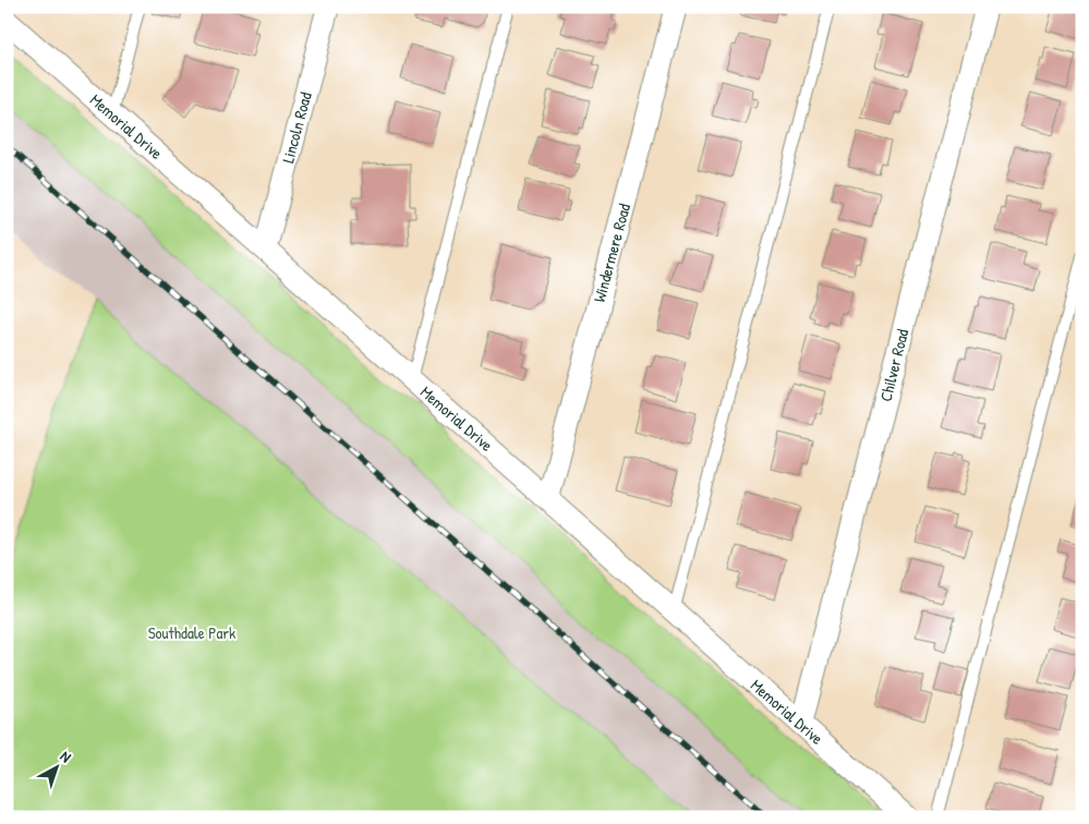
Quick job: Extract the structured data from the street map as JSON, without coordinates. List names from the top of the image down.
{
  "streets": {
    "street": [
      "Memorial Drive",
      "Lincoln Road",
      "Windermere Road",
      "Chilver Road"
    ]
  },
  "crossings": [
    ["Memorial Drive", "Lincoln Road"],
    ["Memorial Drive", "Windermere Road"],
    ["Memorial Drive", "Chilver Road"]
  ],
  "parks": ["Southdale Park"],
  "north": "top right"
}
